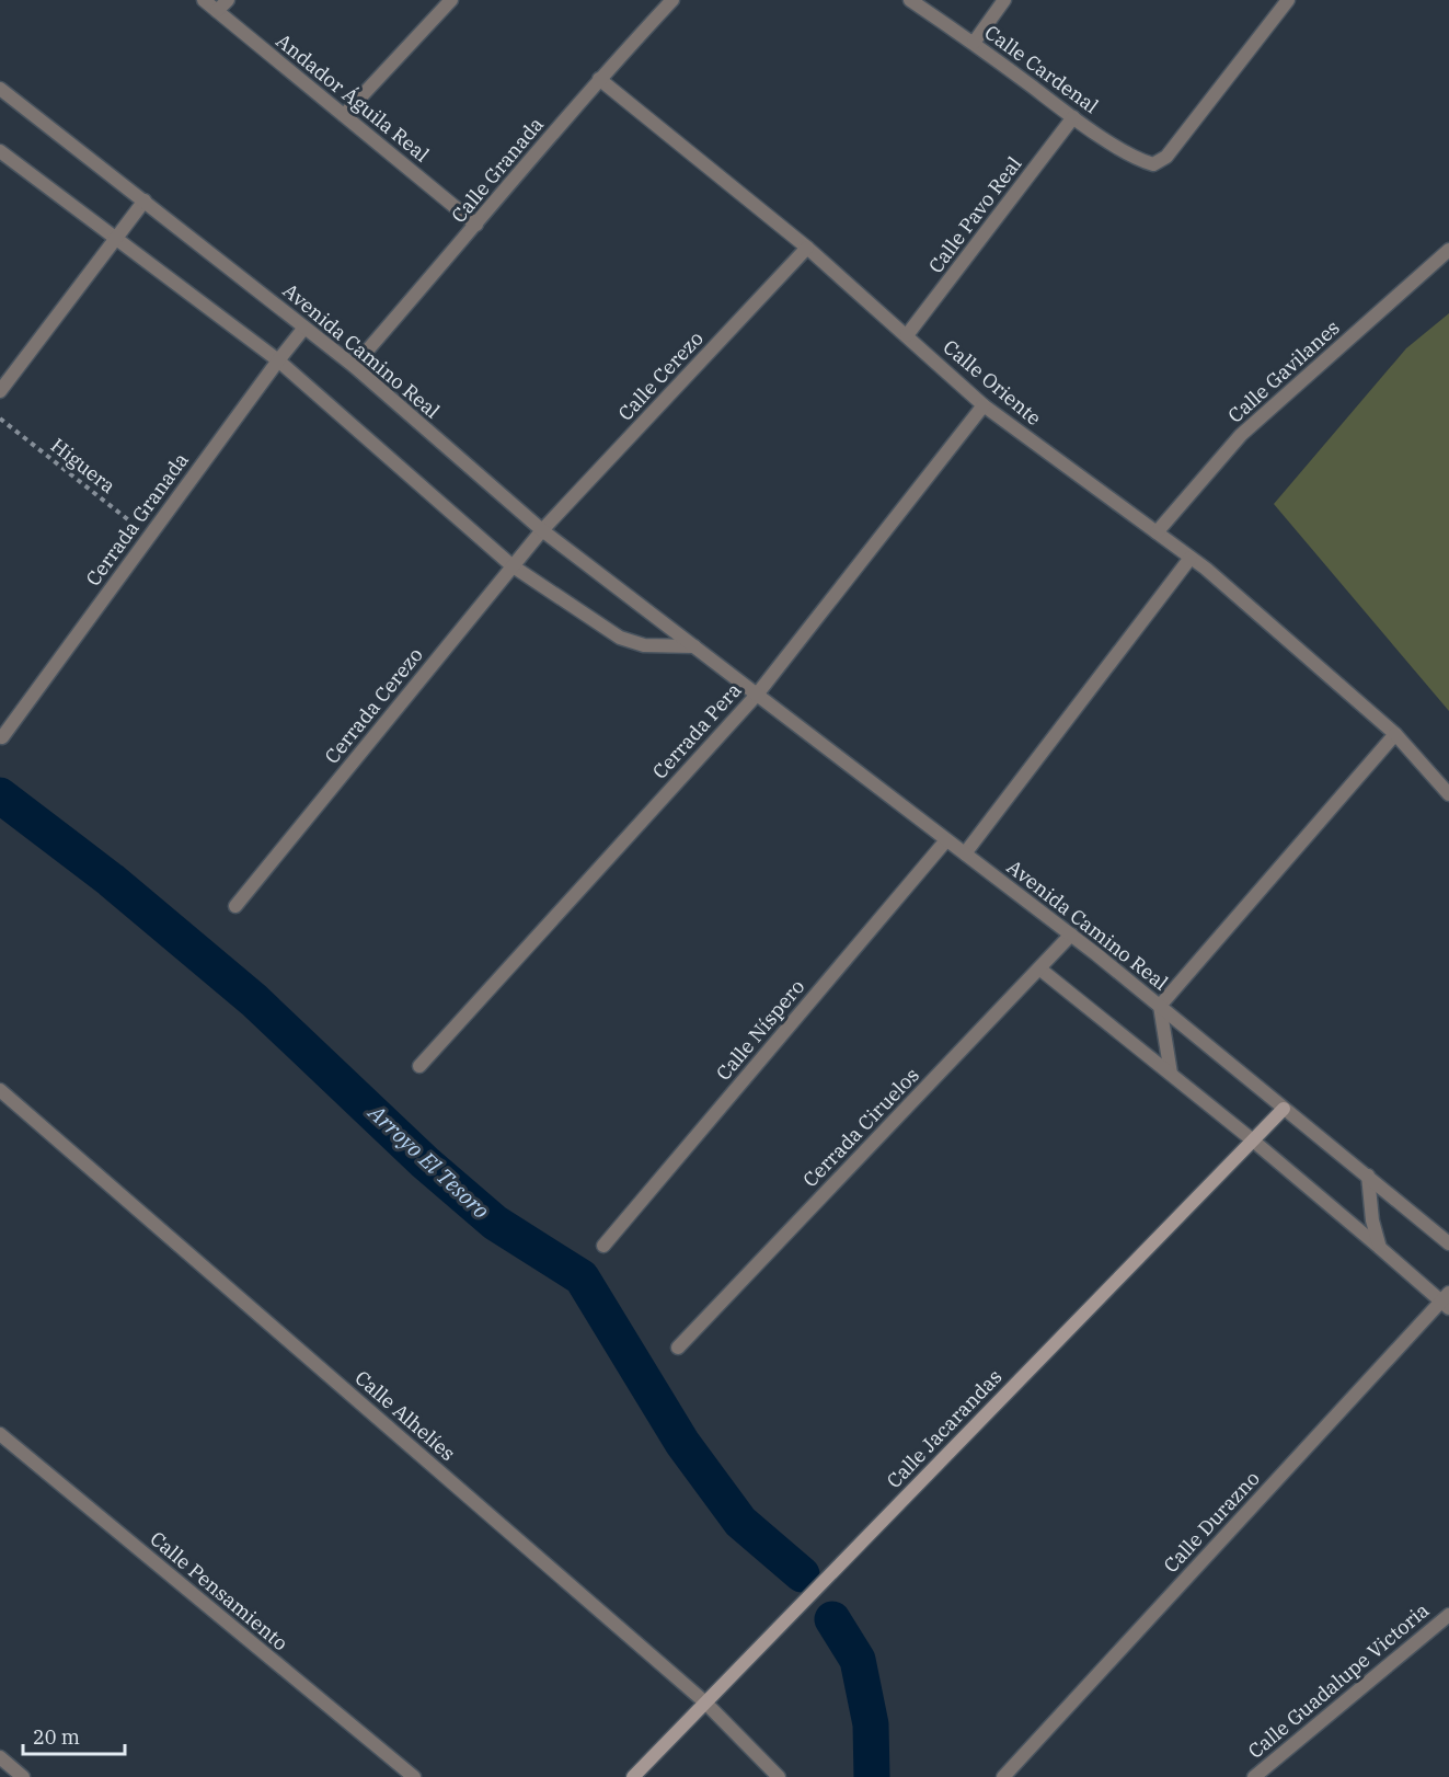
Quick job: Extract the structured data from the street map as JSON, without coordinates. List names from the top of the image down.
{
  "streets": {
    "main road": ["Calle Jacarandas"],
    "street": [
      "Calle Cardenal",
      "Andador Águila Real",
      "Calle Granada",
      "Calle Pavo Real",
      "Avenida Camino Real",
      "Calle Gavilanes",
      "Calle Cerezo",
      "Calle Oriente",
      "Cerrada Granada",
      "Cerrada Cerezo",
      "Cerrada Pera",
      "Calle Níspero",
      "Cerrada Ciruelos",
      "Calle Alhelíes",
      "Calle Durazno",
      "Calle Pensamiento",
      "Calle Guadalupe Victoria"
    ],
    "path": ["Higuera"]
  },
  "crossings": [
    ["Calle Cardenal", "Calle Pavo Real"],
    ["Andador Águila Real", "Calle Granada"],
    ["Calle Granada", "Avenida Camino Real"],
    ["Calle Granada", "Calle Oriente"],
    ["Calle Pavo Real", "Calle Oriente"],
    ["Avenida Camino Real", "Calle Cerezo"],
    ["Avenida Camino Real", "Cerrada Granada"],
    ["Avenida Camino Real", "Cerrada Cerezo"],
    ["Avenida Camino Real", "Cerrada Pera"],
    ["Avenida Camino Real", "Calle Níspero"],
    ["Avenida Camino Real", "Cerrada Ciruelos"],
    ["Avenida Camino Real", "Calle Jacarandas"],
    ["Calle Gavilanes", "Calle Oriente"],
    ["Calle Cerezo", "Calle Oriente"],
    ["Calle Cerezo", "Cerrada Cerezo"],
    ["Calle Oriente", "Cerrada Pera"],
    ["Higuera", "Cerrada Granada"],
    ["Calle Alhelíes", "Calle Jacarandas"]
  ],
  "water": ["Arroyo El Tesoro"],
  "scale_bar": "20 m"
}
